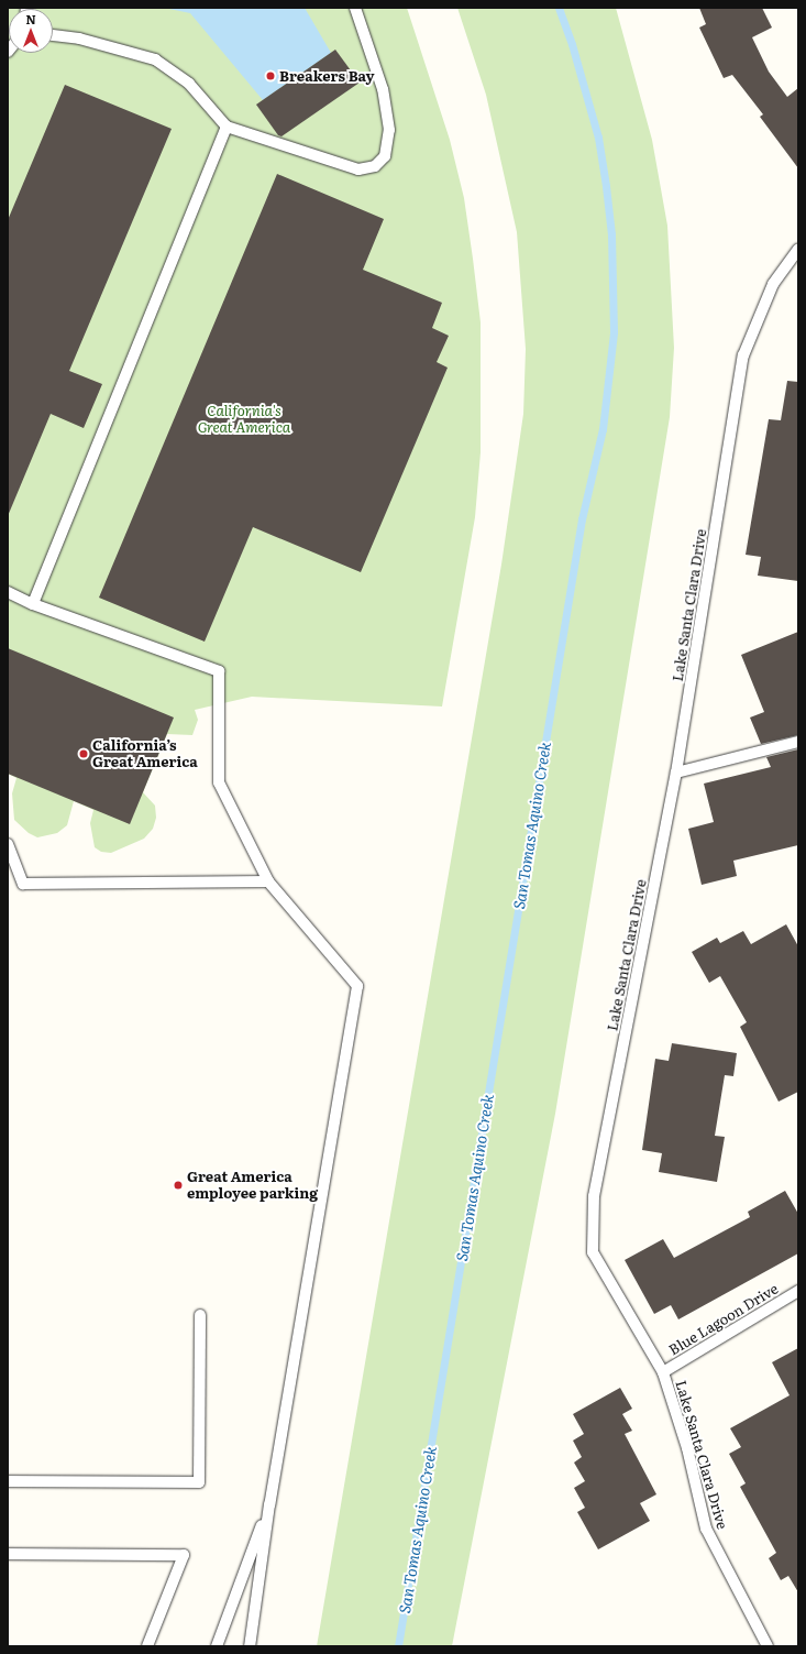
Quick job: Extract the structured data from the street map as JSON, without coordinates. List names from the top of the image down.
{
  "streets": {
    "lane": ["Lake Santa Clara Drive", "Blue Lagoon Drive"]
  },
  "crossings": [
    ["Lake Santa Clara Drive", "Blue Lagoon Drive"]
  ],
  "water": ["San Tomas Aquino Creek"],
  "parks": ["California's Great America"],
  "places": ["Breakers Bay", "California’s Great America", "Great America employee parking"],
  "north": "top"
}
